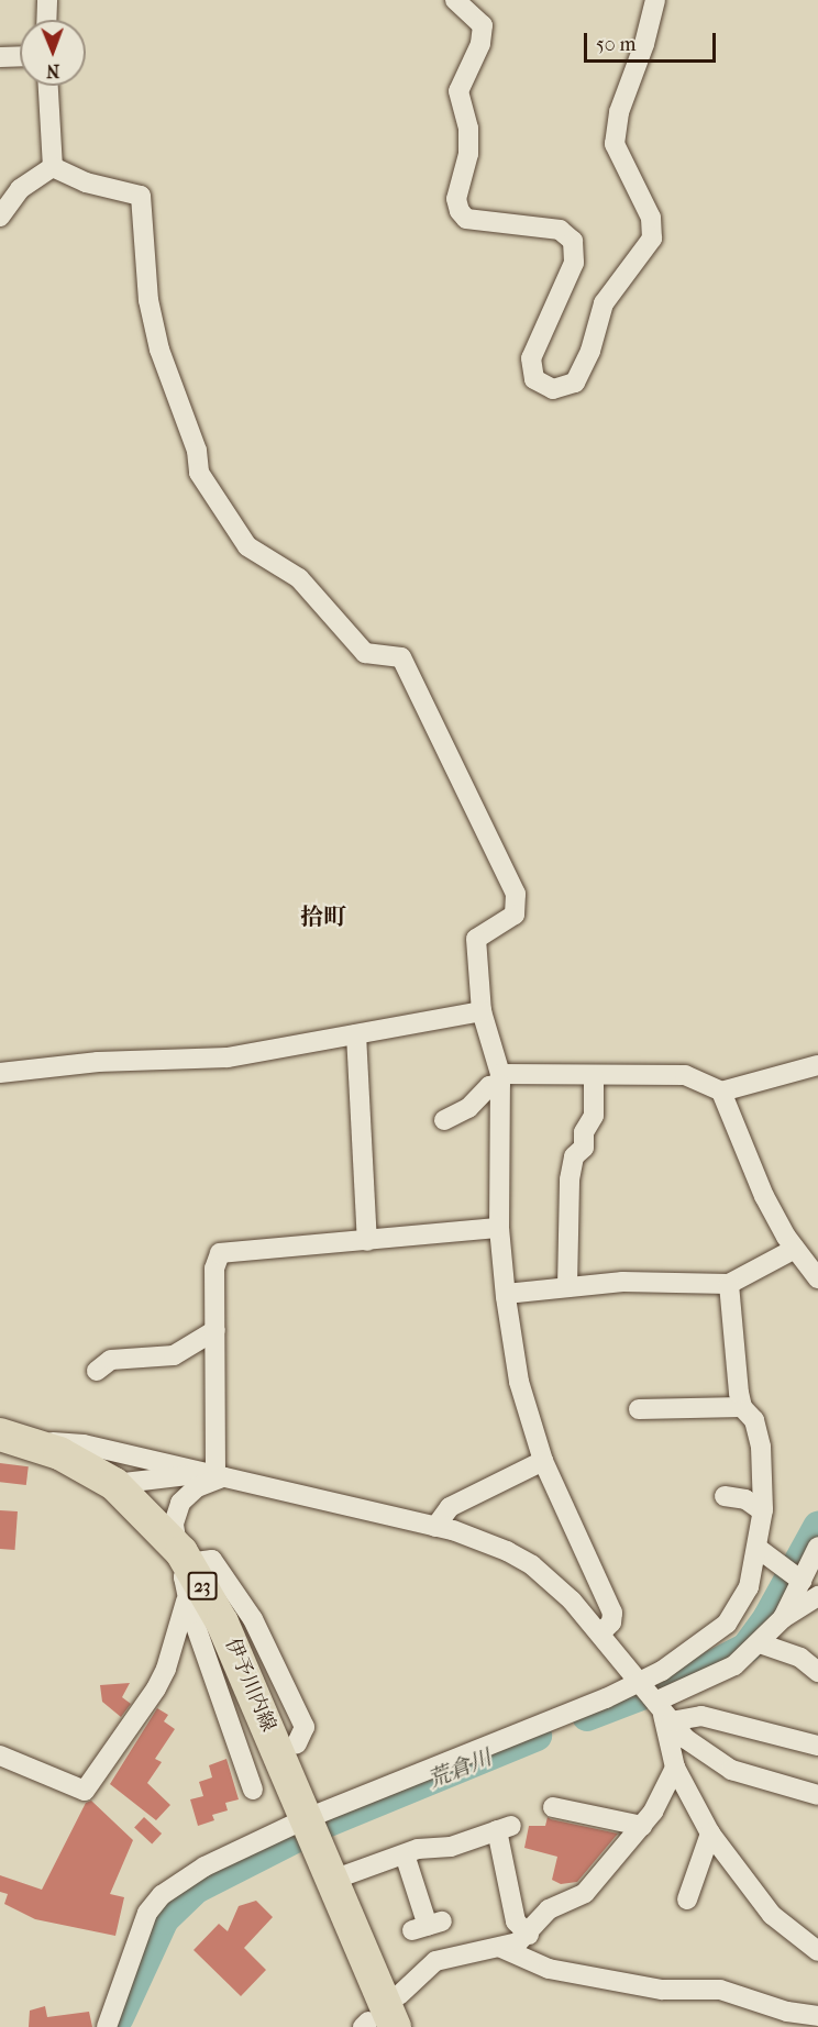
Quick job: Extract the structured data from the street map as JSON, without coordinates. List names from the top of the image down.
{
  "streets": {
    "main road": ["23", "伊予川内線"]
  },
  "districts": ["拾町"],
  "water": ["荒倉川"],
  "scale_bar": "50 m",
  "north": "bottom"
}
